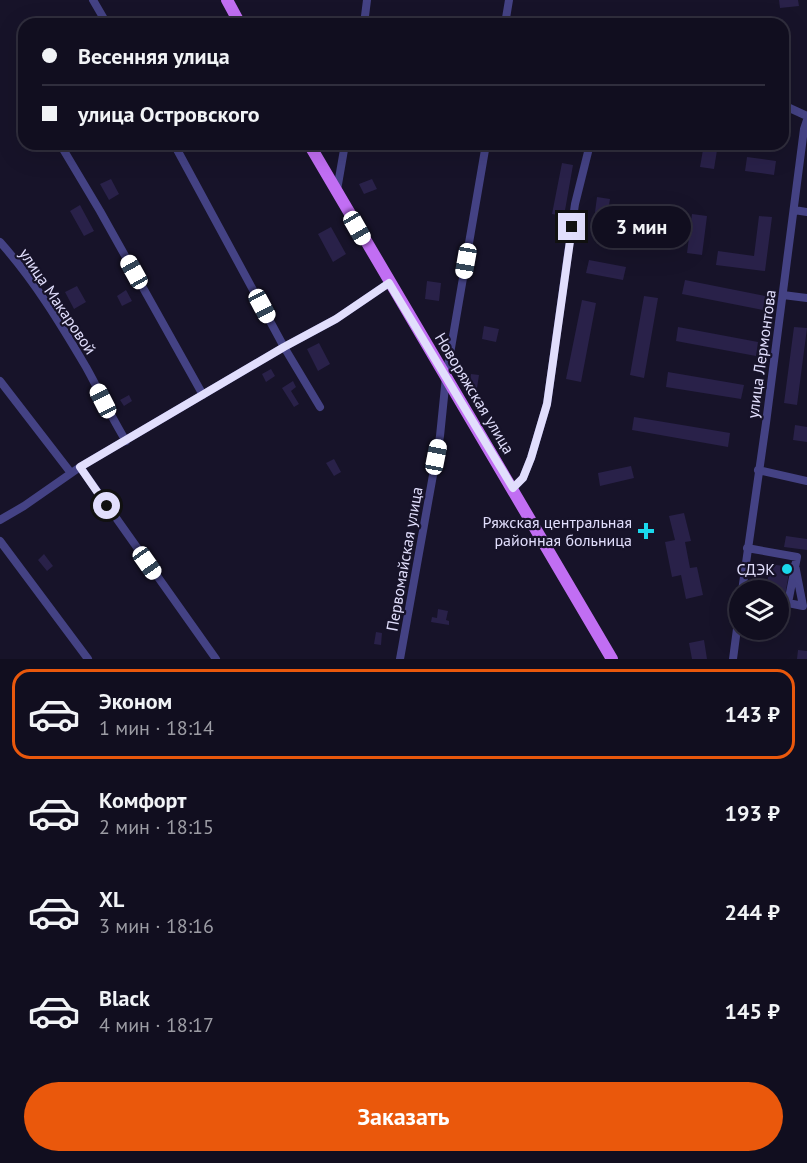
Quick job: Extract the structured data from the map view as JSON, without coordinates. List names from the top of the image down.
{
  "streets": {
    "main road": ["Новоряжская улица"],
    "street": ["улица Макаровой", "улица Лермонтова", "Первомайская улица"]
  },
  "crossings": [
    ["Новоряжская улица", "Первомайская улица"]
  ],
  "places": {
    "health": ["Ряжская центральная районная больница"],
    "other": ["СДЭК"]
  },
  "page": {
    "banner": ["Весенняя улица", "улица Островского"],
    "bubble": "3 мин",
    "list": [
      {
        "name": "Эконом",
        "note": "1 мин · 18:14",
        "value": "143 ₽"
      },
      {
        "name": "Комфорт",
        "note": "2 мин · 18:15",
        "value": "193 ₽"
      },
      {
        "name": "XL",
        "note": "3 мин · 18:16",
        "value": "244 ₽"
      },
      {
        "name": "Black",
        "note": "4 мин · 18:17",
        "value": "145 ₽"
      }
    ],
    "buttons": "Заказать"
  }
}
